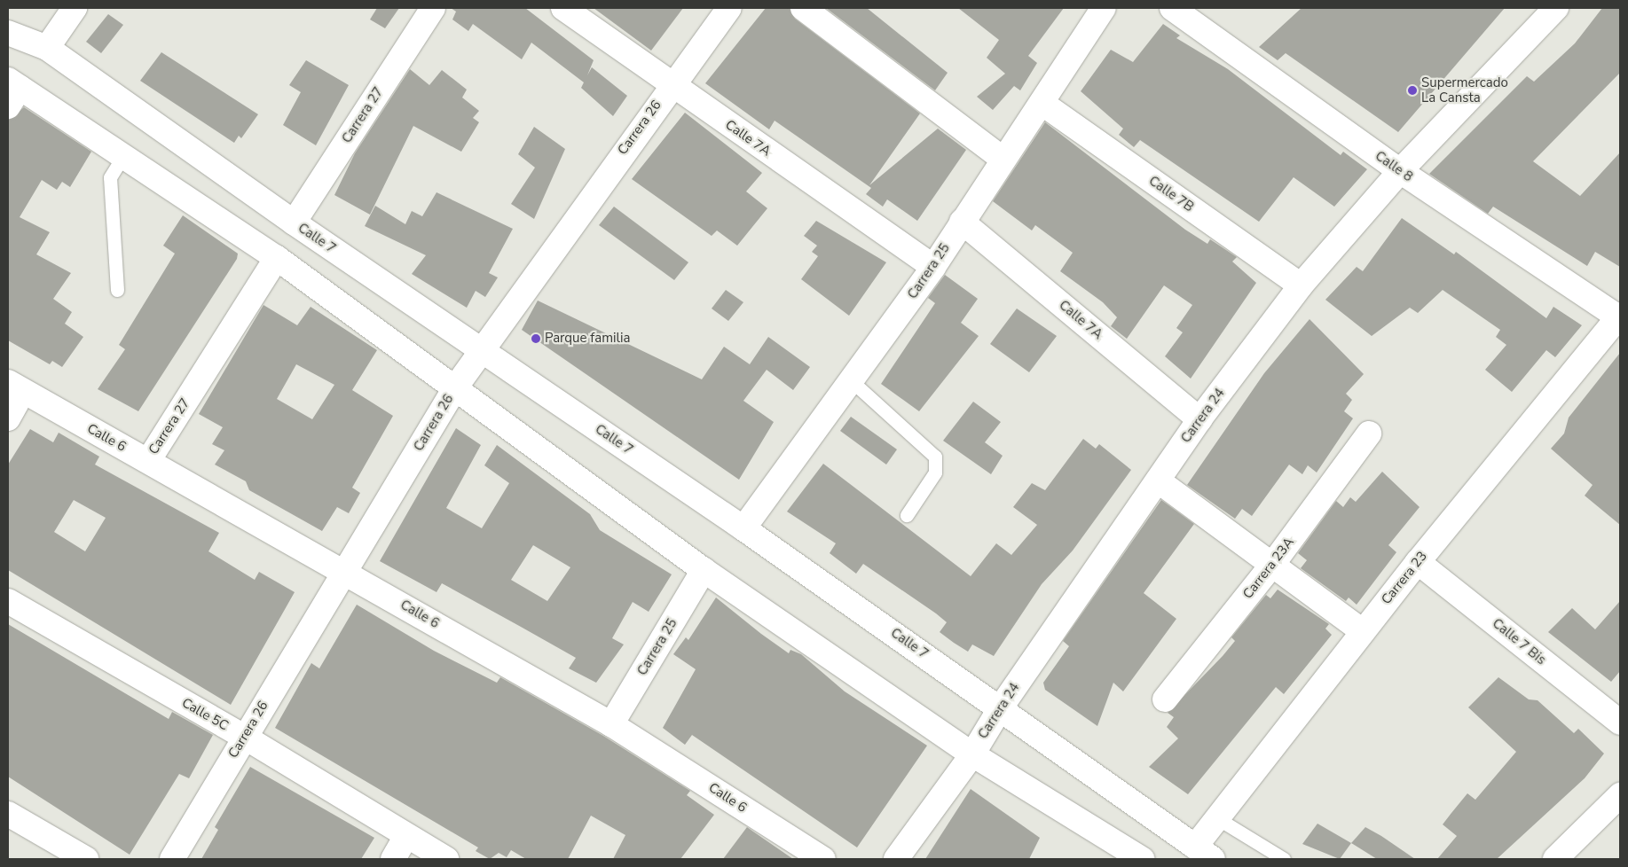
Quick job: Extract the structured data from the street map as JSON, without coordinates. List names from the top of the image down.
{
  "streets": {
    "street": [
      "Carrera 27",
      "Carrera 26",
      "Calle 7A",
      "Calle 8",
      "Calle 7B",
      "Calle 7",
      "Carrera 25",
      "Carrera 24",
      "Calle 6",
      "Carrera 23A",
      "Carrera 23",
      "Calle 7 Bis",
      "Calle 5C"
    ]
  },
  "crossings": [
    ["Carrera 27", "Calle 7"],
    ["Carrera 27", "Calle 6"],
    ["Carrera 26", "Calle 7A"],
    ["Carrera 26", "Calle 7"],
    ["Carrera 26", "Calle 6"],
    ["Carrera 26", "Calle 5C"],
    ["Calle 7A", "Carrera 25"],
    ["Calle 7A", "Carrera 24"],
    ["Calle 8", "Carrera 24"],
    ["Calle 8", "Carrera 23"],
    ["Calle 7B", "Carrera 25"],
    ["Calle 7B", "Carrera 24"],
    ["Calle 7", "Carrera 25"],
    ["Calle 7", "Carrera 24"],
    ["Calle 7", "Carrera 23"],
    ["Carrera 25", "Calle 6"],
    ["Carrera 23", "Calle 7 Bis"]
  ],
  "places": ["Supermercado La Cansta", "Parque familia"]
}
